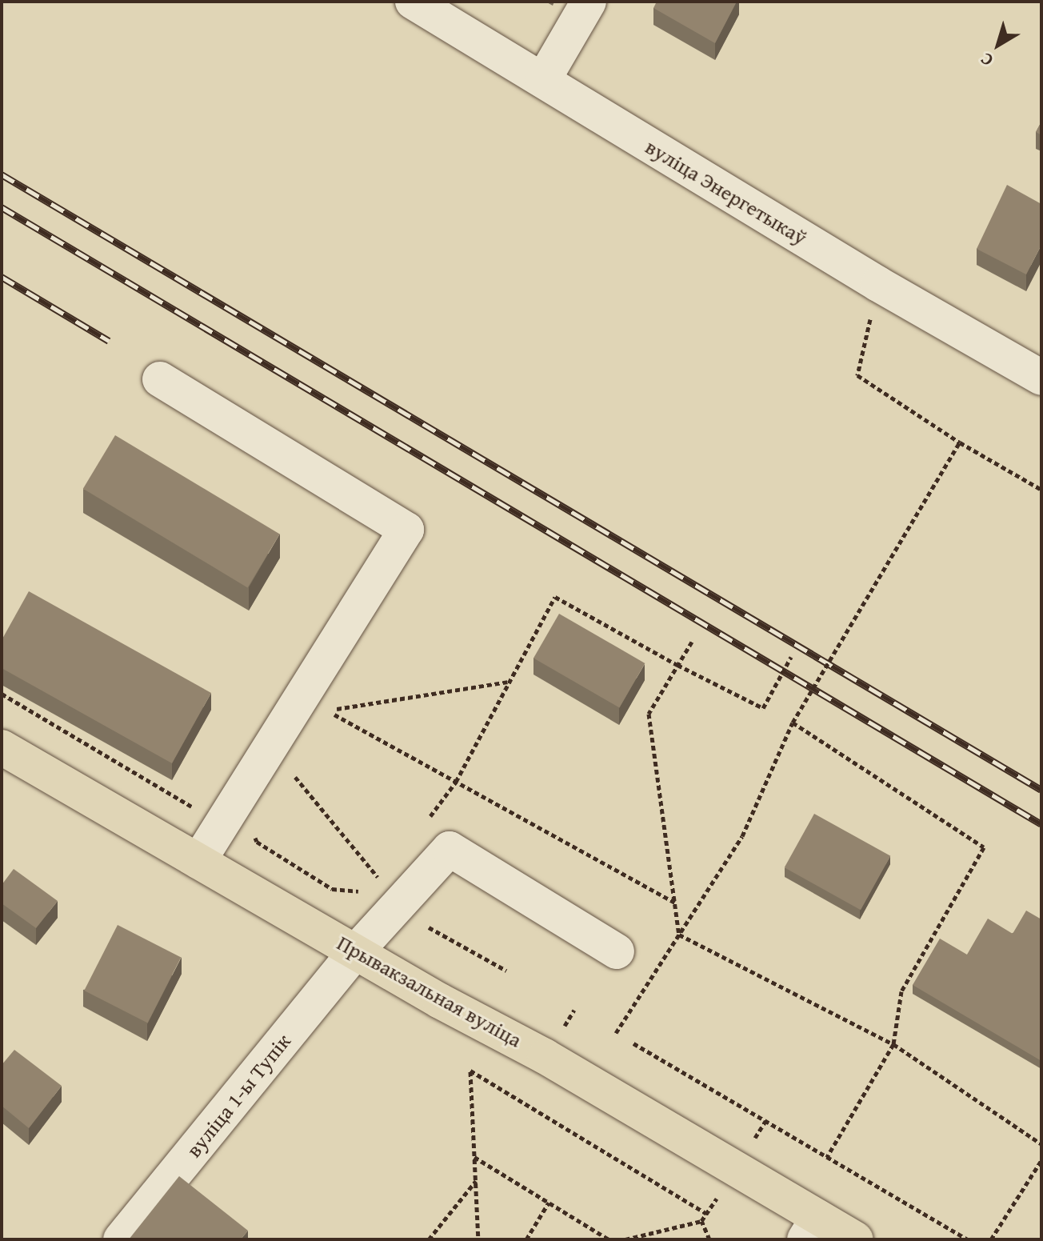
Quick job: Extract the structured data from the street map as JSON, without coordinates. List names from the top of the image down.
{
  "streets": {
    "main road": ["Прывакзальная вуліца"],
    "street": ["вуліца Энергетыкаў", "вуліца 1-ы Тупік"]
  },
  "crossings": [
    ["Прывакзальная вуліца", "вуліца 1-ы Тупік"]
  ],
  "north": "bottom left"
}
